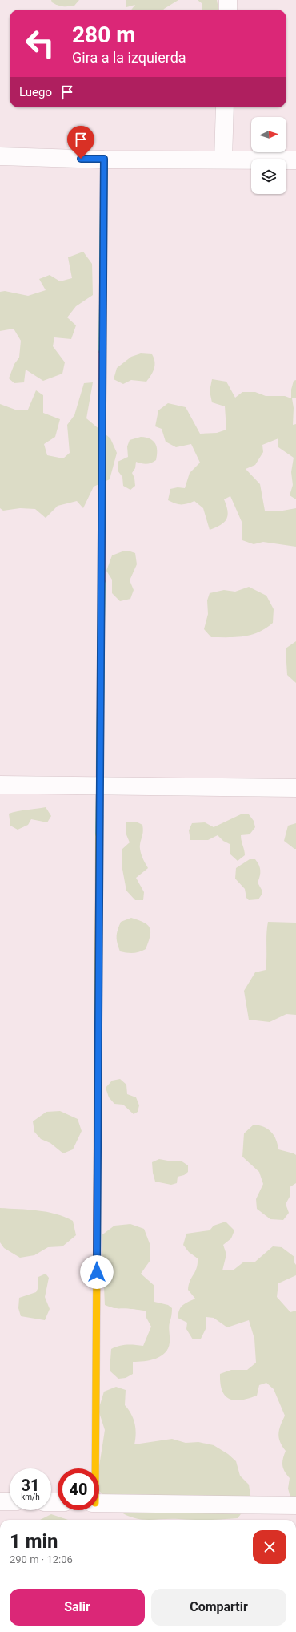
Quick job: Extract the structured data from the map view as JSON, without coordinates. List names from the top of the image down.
{
  "north": "right",
  "page": {
    "turn": ["280 m", "Gira a la izquierda"],
    "then": "Luego",
    "speed": "31 km/h",
    "limit": "40",
    "heading": ["1 min", "290 m · 12:06"],
    "buttons": ["Salir", "Compartir"]
  }
}
